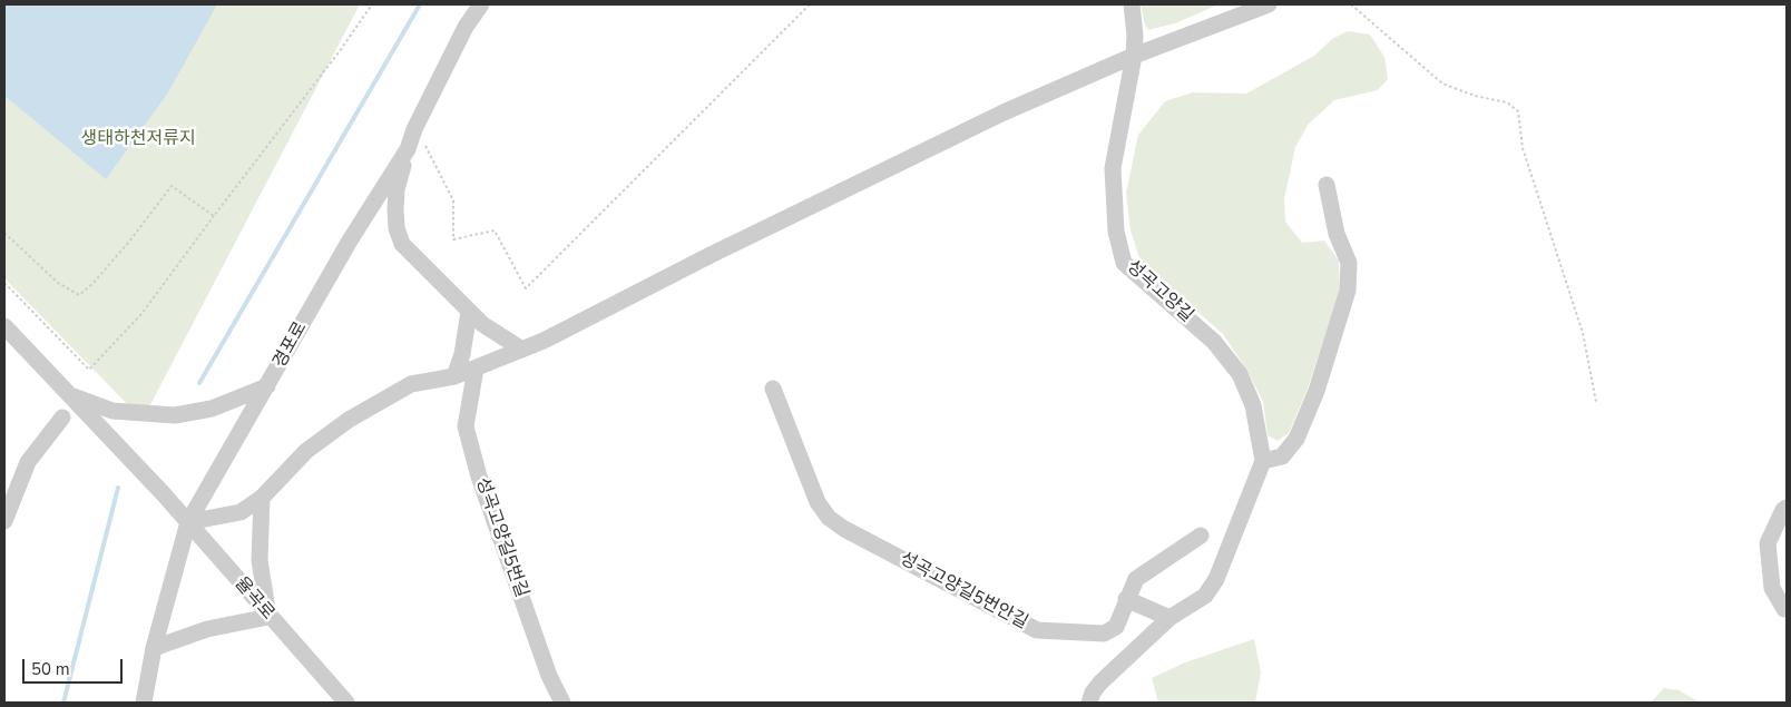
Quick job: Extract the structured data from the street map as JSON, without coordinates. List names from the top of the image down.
{
  "streets": {
    "street": [
      "성곡고양길",
      "경포로",
      "성곡고양길5번길",
      "성곡고양길5번안길",
      "율곡로"
    ]
  },
  "crossings": [
    ["경포로", "율곡로"]
  ],
  "parks": ["생태하천저류지"],
  "scale_bar": "50 m"
}
